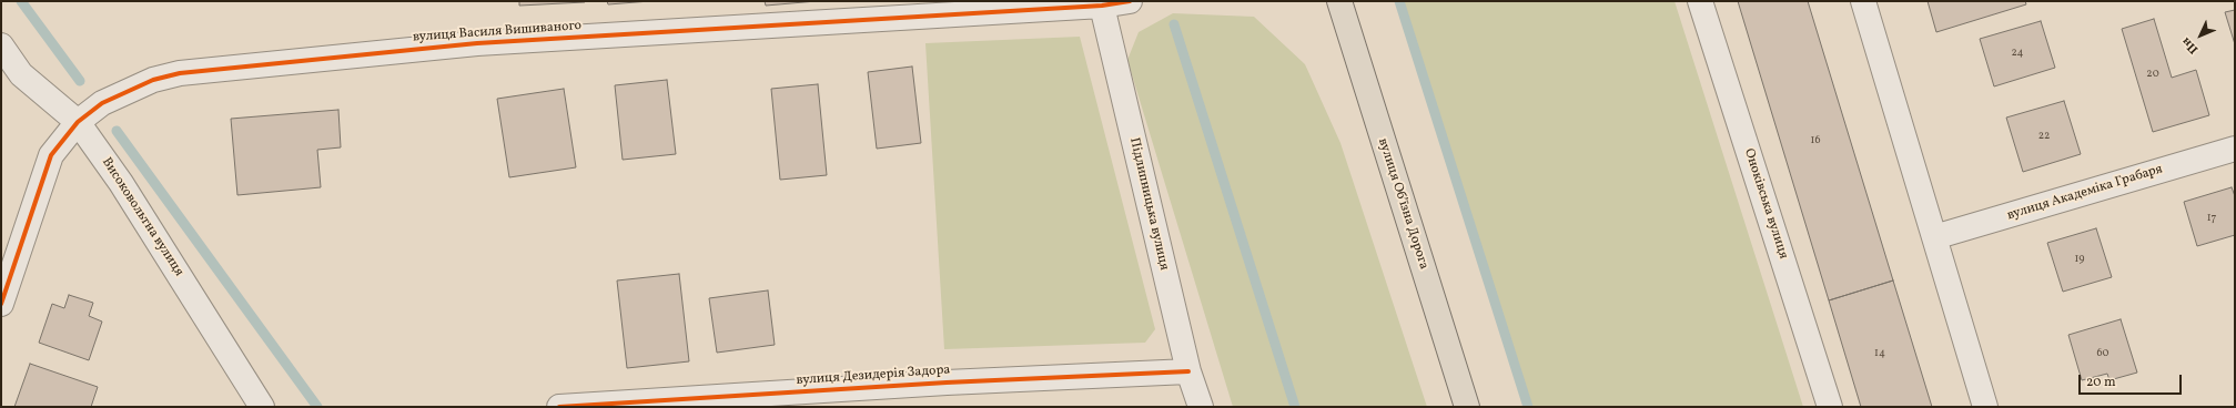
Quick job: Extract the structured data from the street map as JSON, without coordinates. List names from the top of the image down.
{
  "streets": {
    "highway": ["вулиця Обʼїзна Дорога"],
    "street": [
      "вулиця Василя Вишиваного",
      "вулиця Академіка Грабаря",
      "Підлипницька вулиця",
      "Оноківська вулиця",
      "Високовольтна вулиця",
      "вулиця Дезидерія Задора"
    ]
  },
  "crossings": [
    ["вулиця Василя Вишиваного", "Підлипницька вулиця"],
    ["вулиця Василя Вишиваного", "Високовольтна вулиця"],
    ["Підлипницька вулиця", "вулиця Дезидерія Задора"]
  ],
  "house_numbers": [
    "24",
    "20",
    "22",
    "16",
    "17",
    "19",
    "14",
    "60"
  ],
  "scale_bar": "20 m",
  "north": "bottom left"
}
